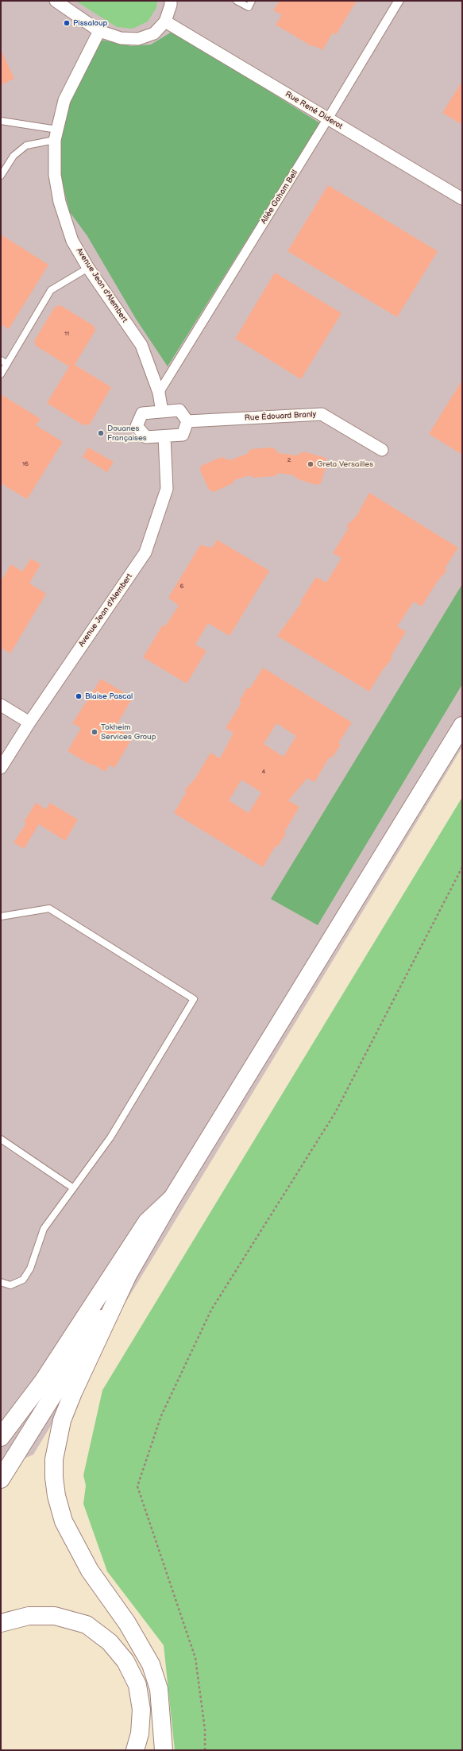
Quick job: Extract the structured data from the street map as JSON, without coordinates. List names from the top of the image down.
{
  "streets": {
    "street": [
      "Rue René Diderot",
      "Allée Gaham Bell",
      "Avenue Jean d'Alembert",
      "Rue Édouard Branly"
    ]
  },
  "crossings": [
    ["Rue René Diderot", "Allée Gaham Bell"],
    ["Allée Gaham Bell", "Avenue Jean d'Alembert"]
  ],
  "places": [
    "Pissaloup",
    "Douanes Françaises",
    "Greta Versailles",
    "Blaise Pascal",
    "Tokheim Services Group"
  ],
  "house_numbers": [
    "11",
    "2",
    "16",
    "6",
    "4"
  ]
}
